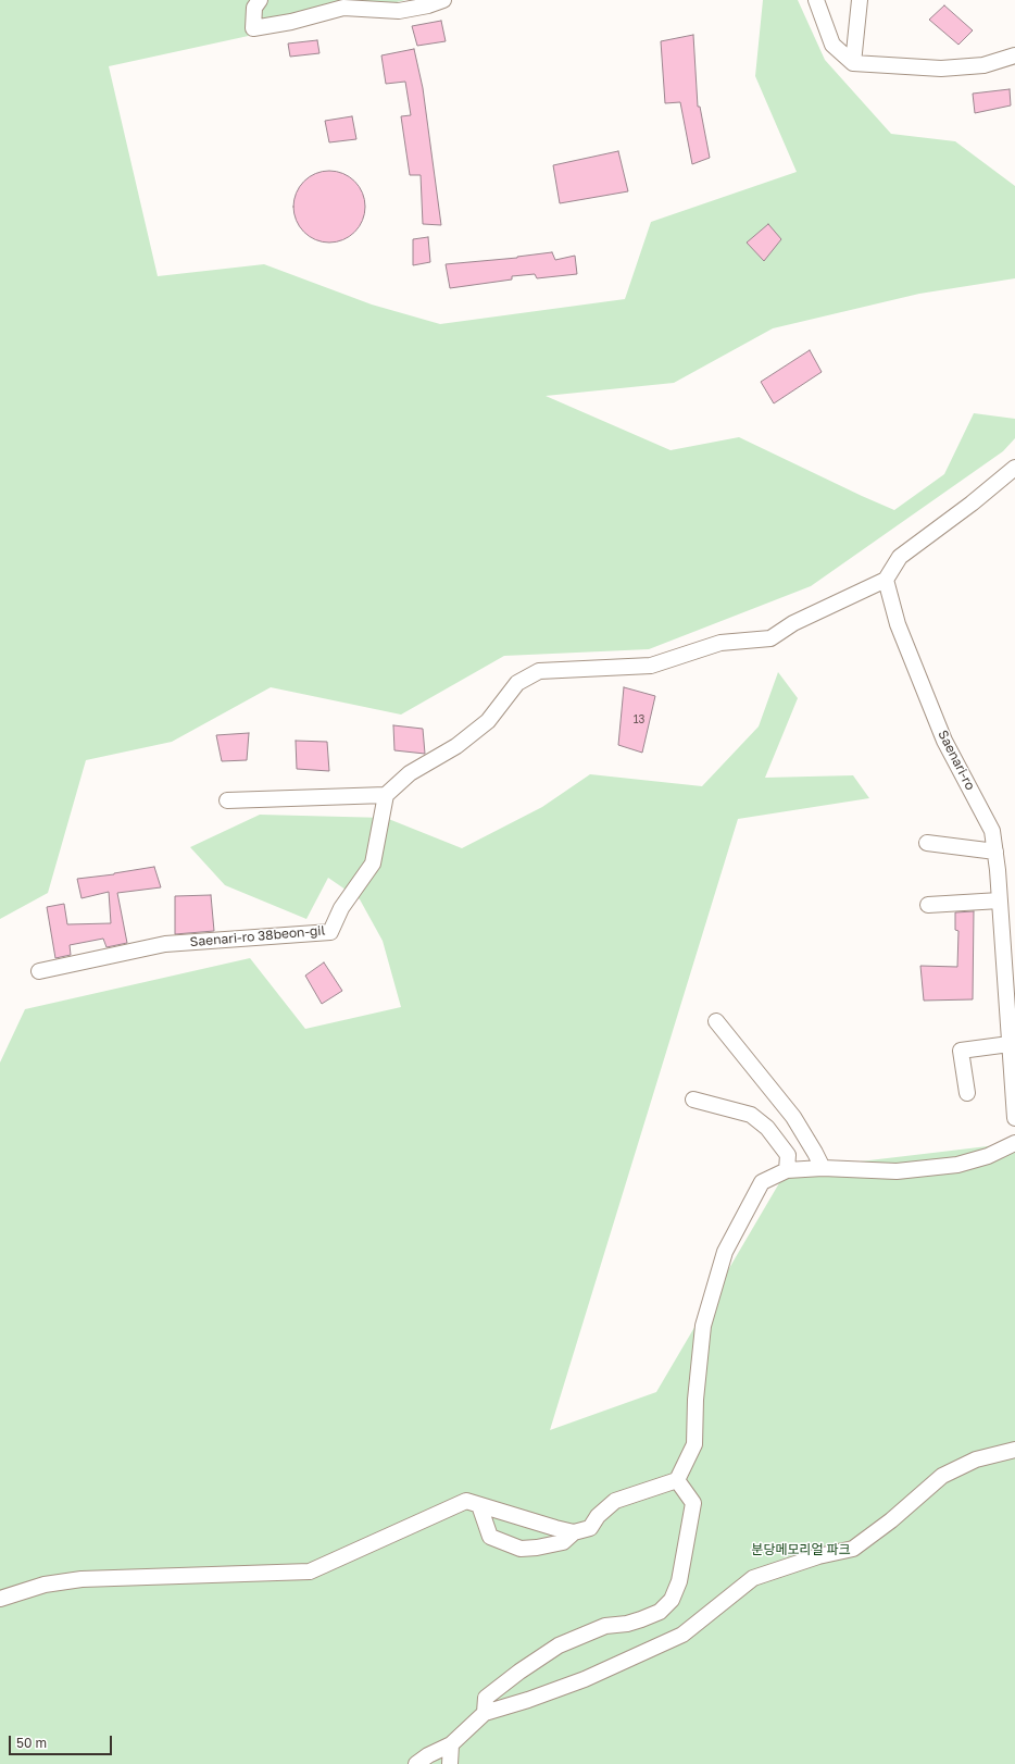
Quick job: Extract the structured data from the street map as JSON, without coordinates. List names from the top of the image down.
{
  "streets": {
    "street": ["Saenari-ro", "Saenari-ro 38beon-gil"]
  },
  "parks": ["분당메모리얼 파크"],
  "house_numbers": ["13"],
  "scale_bar": "50 m"
}
